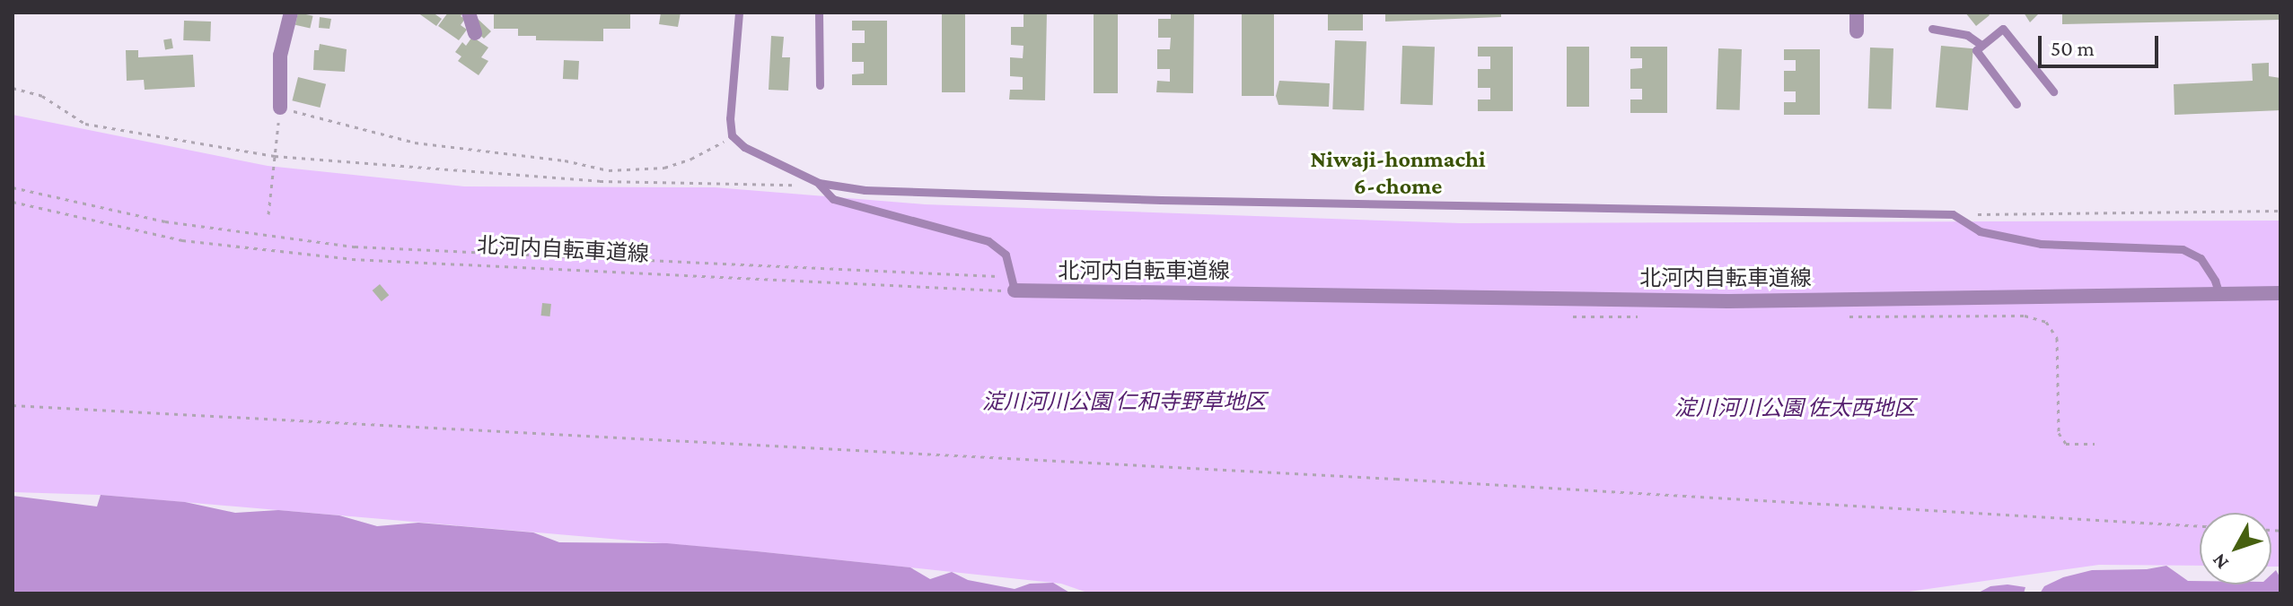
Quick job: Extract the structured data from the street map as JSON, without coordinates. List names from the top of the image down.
{
  "streets": {
    "street": ["北河内自転車道線"]
  },
  "districts": ["Niwaji-honmachi 6-chome"],
  "parks": ["淀川河川公園 仁和寺野草地区", "淀川河川公園 佐太西地区"],
  "scale_bar": "50 m",
  "north": "bottom left"
}
